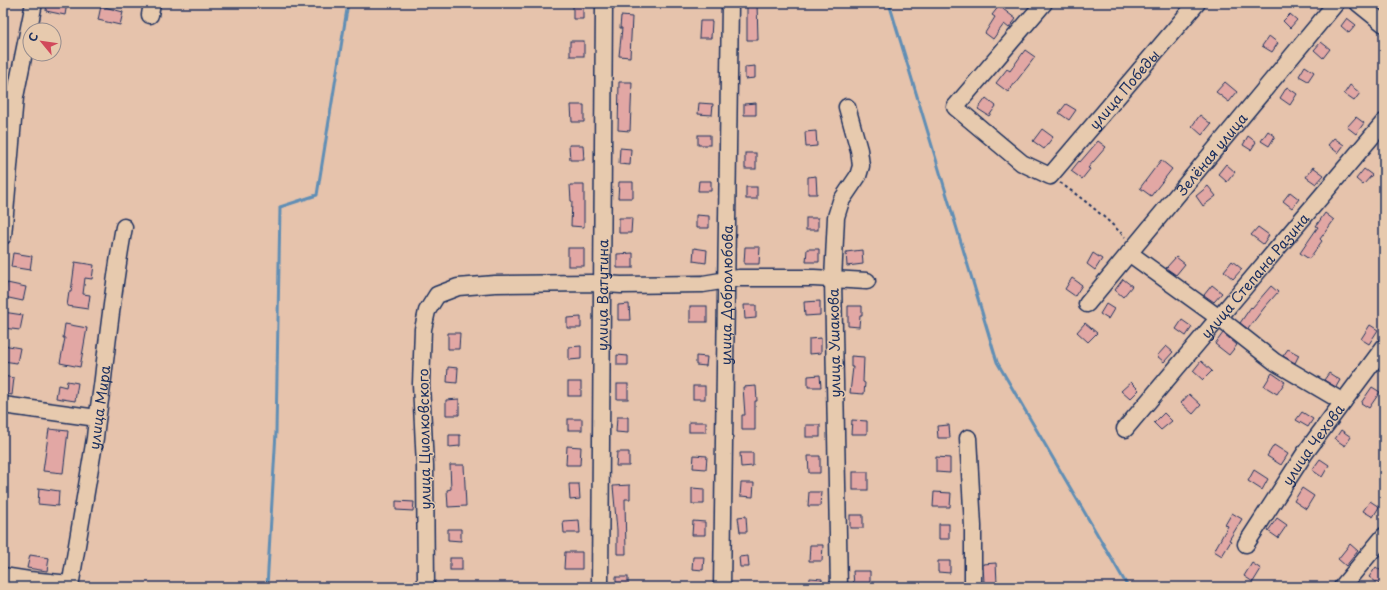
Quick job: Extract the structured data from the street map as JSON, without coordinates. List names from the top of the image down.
{
  "streets": {
    "street": [
      "улица Победы",
      "Зелёная улица",
      "улица Степана Разина",
      "улица Ватутина",
      "улица Добролюбова",
      "улица Ушакова",
      "улица Мира",
      "улица Циолковского",
      "улица Чехова"
    ]
  },
  "crossings": [
    ["улица Ватутина", "улица Циолковского"]
  ],
  "north": "top left"
}
